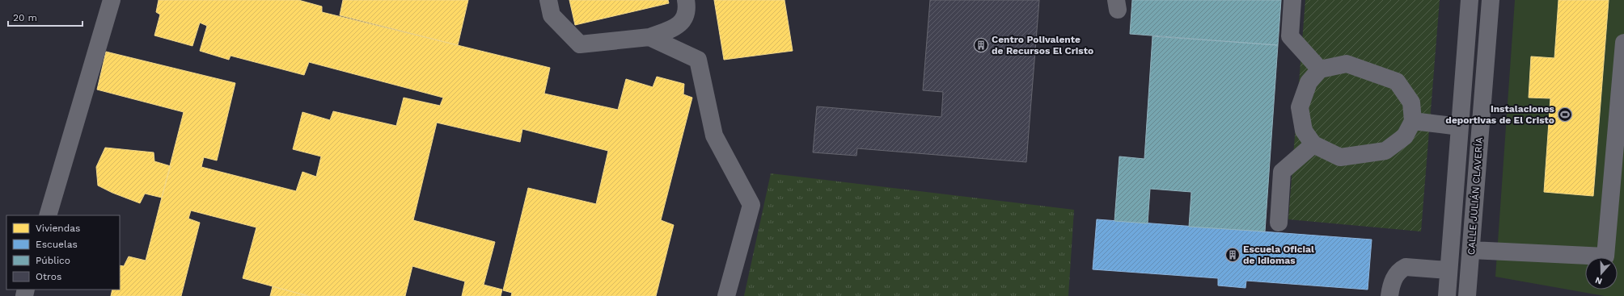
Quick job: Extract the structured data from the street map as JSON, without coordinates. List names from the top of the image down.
{
  "streets": {
    "street": ["CALLE JULIÁN CLAVERÍA"]
  },
  "places": {
    "building": ["Centro Polivalente de Recursos El Cristo", "Escuela Oficial de Idiomas"],
    "sports": ["Instalaciones deportivas de El Cristo"]
  },
  "legend": [
    "Viviendas",
    "Escuelas",
    "Público",
    "Otros"
  ],
  "scale_bar": "20 m",
  "north": "bottom"
}
